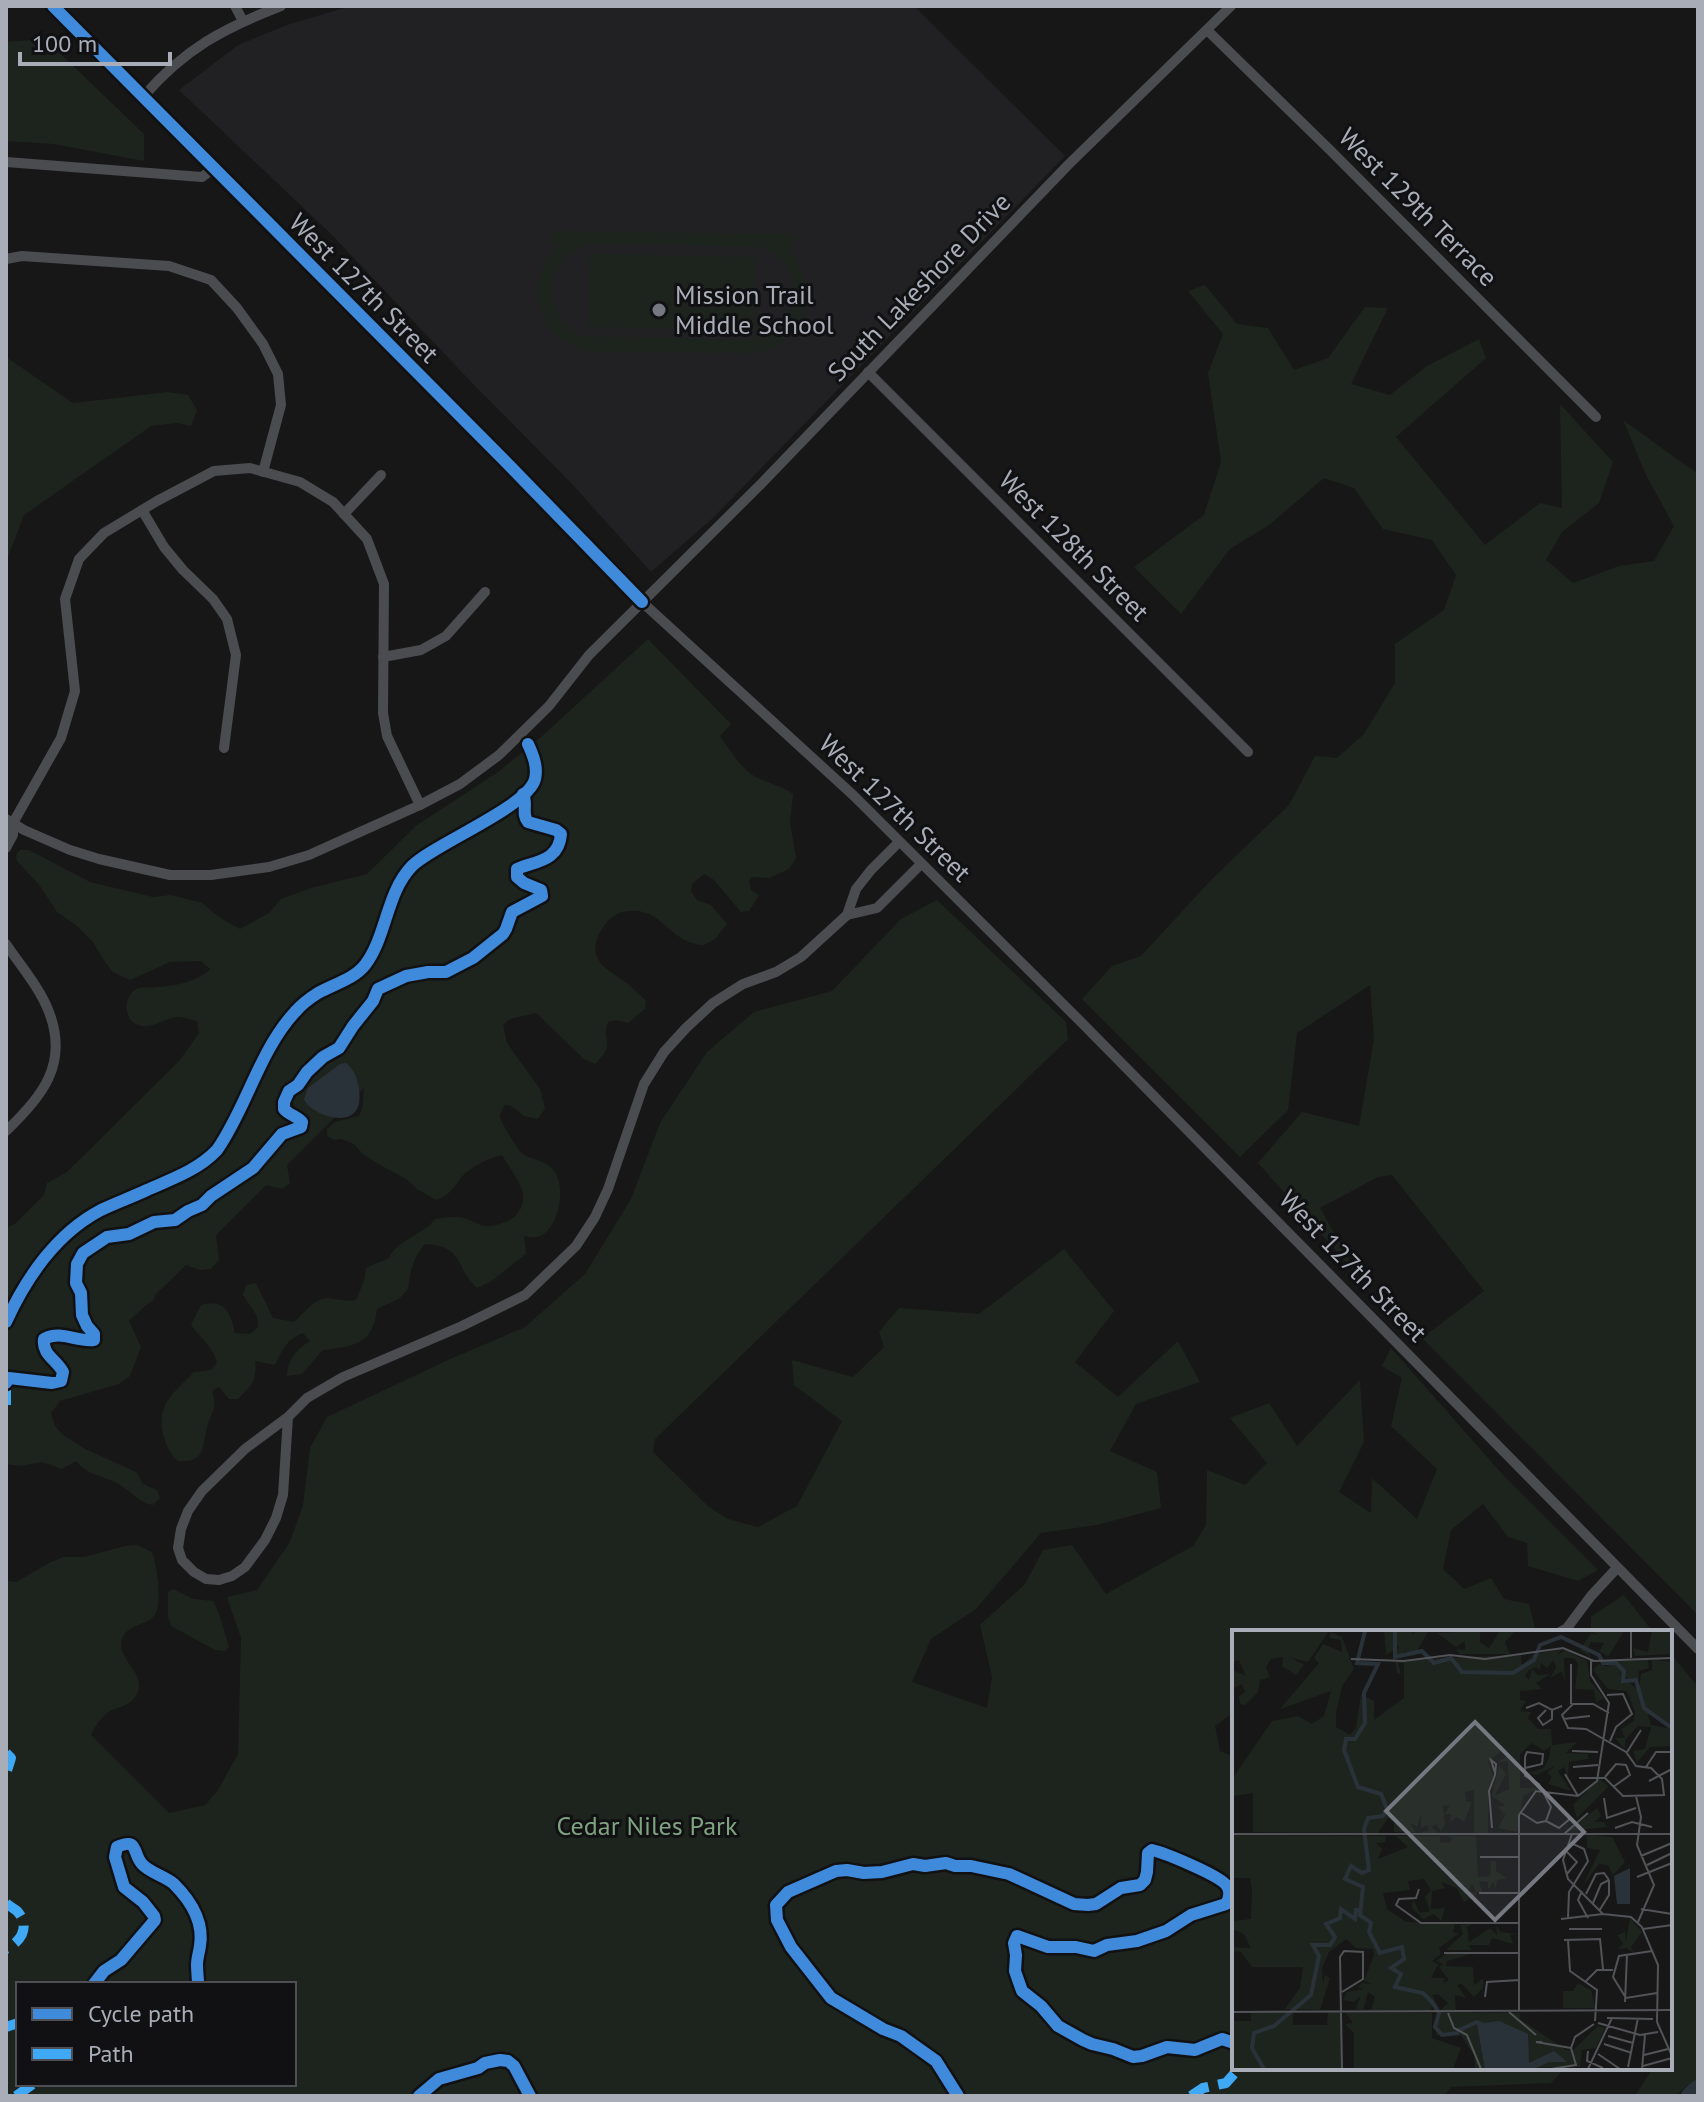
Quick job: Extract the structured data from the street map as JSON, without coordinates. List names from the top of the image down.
{
  "streets": {
    "street": [
      "West 129th Terrace",
      "South Lakeshore Drive",
      "West 127th Street",
      "West 128th Street"
    ]
  },
  "crossings": [
    ["West 129th Terrace", "South Lakeshore Drive"],
    ["South Lakeshore Drive", "West 127th Street"],
    ["South Lakeshore Drive", "West 128th Street"]
  ],
  "parks": ["Cedar Niles Park"],
  "places": ["Mission Trail Middle School"],
  "legend": ["Cycle path", "Path"],
  "scale_bar": "100 m"
}
